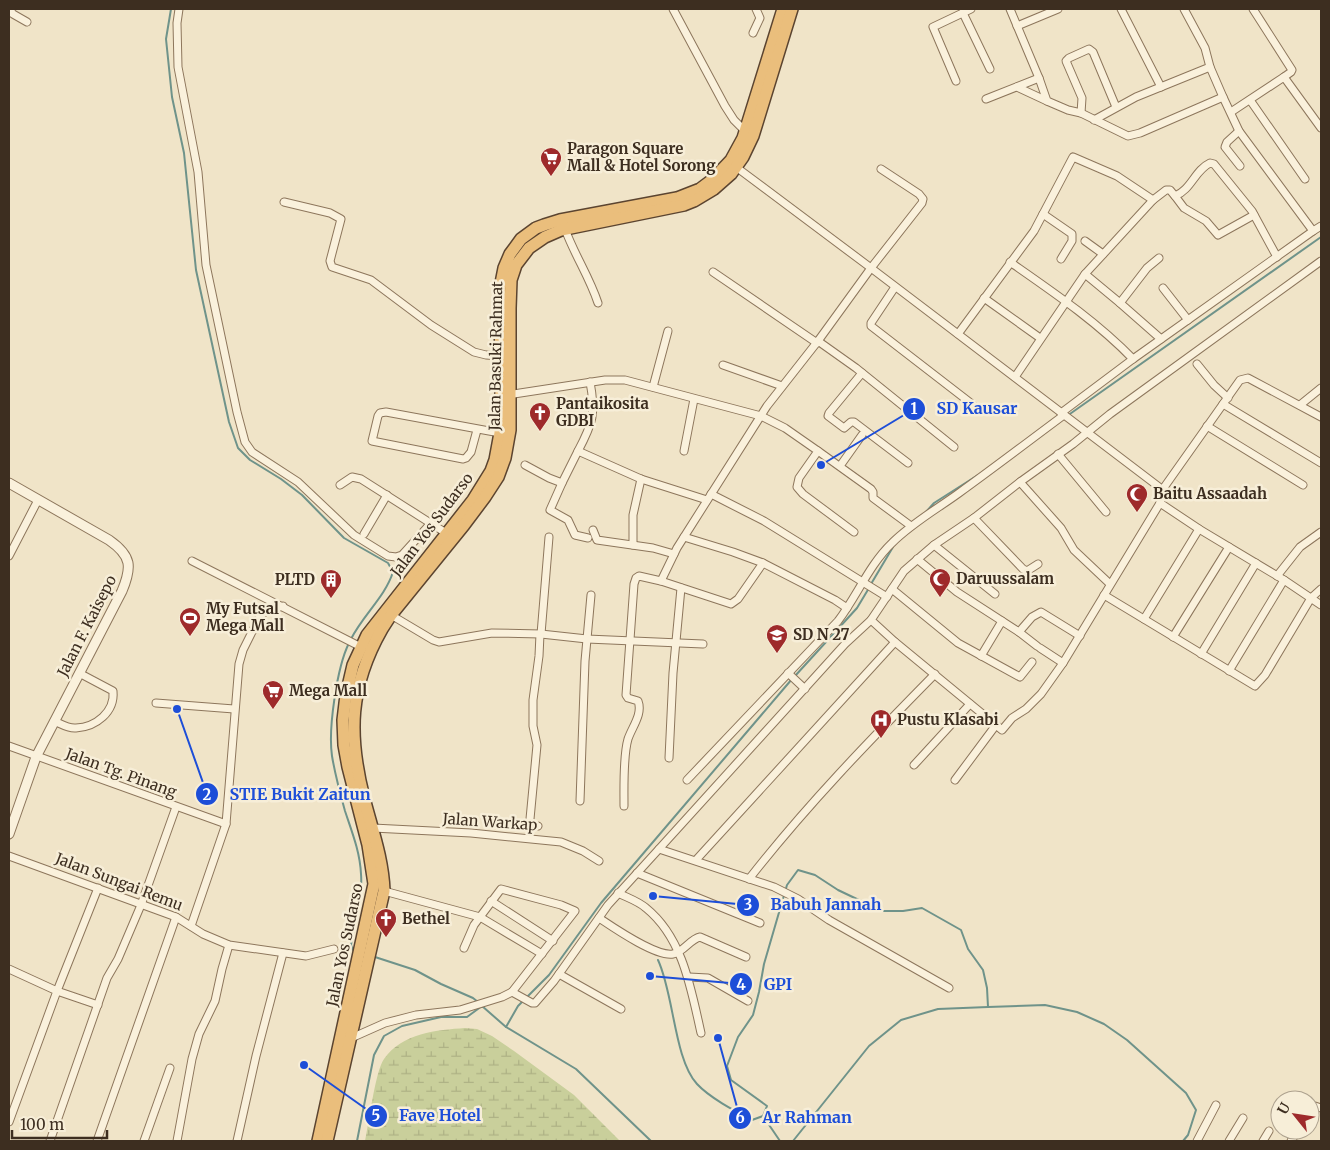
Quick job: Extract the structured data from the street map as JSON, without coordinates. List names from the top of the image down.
{
  "streets": {
    "highway": ["Jalan Basuki Rahmat", "Jalan Yos Sudarso"],
    "street": [
      "Jalan F. Kaisepo",
      "Jalan Tg. Pinang",
      "Jalan Warkap",
      "Jalan Sungai Remu"
    ]
  },
  "crossings": [
    ["Jalan Basuki Rahmat", "Jalan Yos Sudarso"],
    ["Jalan Basuki Rahmat", "Jalan Warkap"],
    ["Jalan F. Kaisepo", "Jalan Tg. Pinang"]
  ],
  "places": {
    "supermarket": ["Paragon Square Mall & Hotel Sorong", "Mega Mall"],
    "church": ["Pantaikosita GDBI", "Bethel"],
    "other": [
      "SD Kausar",
      "STIE Bukit Zaitun",
      "Babuh Jannah",
      "GPI",
      "Ar Rahman",
      "Fave Hotel"
    ],
    "mosque": ["Baitu Assaadah", "Daruussalam"],
    "building": ["PLTD"],
    "sports": ["My Futsal Mega Mall"],
    "school or university": ["SD N 27"],
    "hospital": ["Pustu Klasabi"]
  },
  "scale_bar": "100 m",
  "north": "top left"
}
